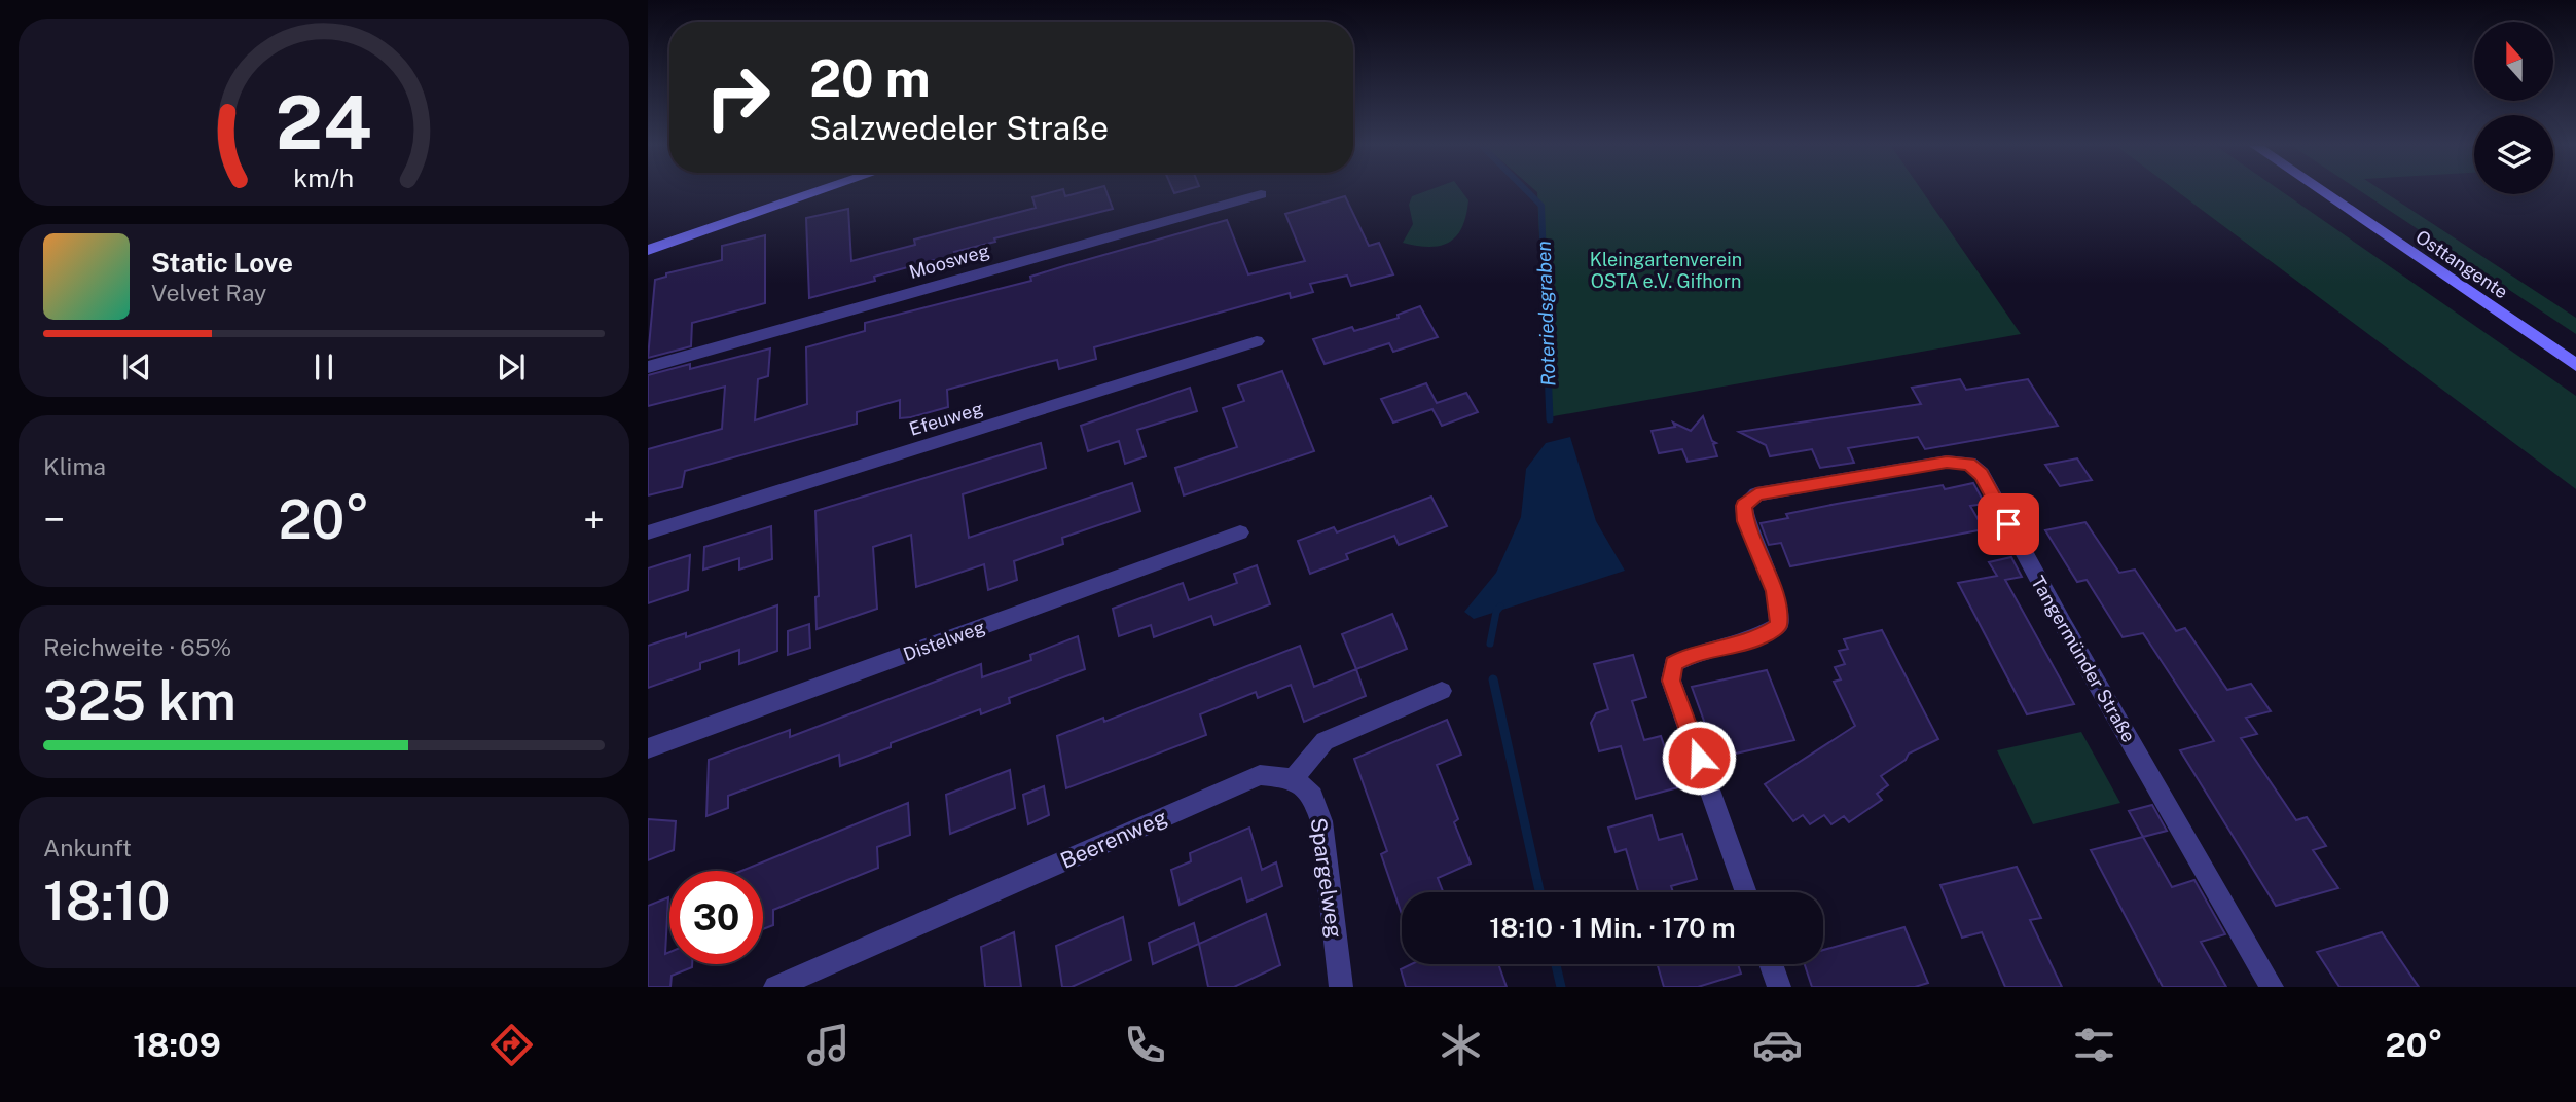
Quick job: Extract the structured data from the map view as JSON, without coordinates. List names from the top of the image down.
{
  "streets": {
    "main road": ["Osttangente"],
    "street": [
      "Moosweg",
      "Efeuweg",
      "Distelweg",
      "Tangermünder Straße",
      "Beerenweg",
      "Spargelweg"
    ]
  },
  "crossings": [
    ["Beerenweg", "Spargelweg"]
  ],
  "water": ["Roteriedsgraben"],
  "parks": ["Kleingartenverein OSTA e.V. Gifhorn"],
  "north": "top",
  "page": {
    "turn": ["20 m", "Salzwedeler Straße"],
    "song": ["Static Love", "Velvet Ray"],
    "tile": [
      "Klima",
      ["Reichweite · 65%", "325 km"],
      ["Ankunft", "18:10"]
    ],
    "heat": ["−", "20°", "+"],
    "limit": "30",
    "trip": "18:10 · 1 Min. · 170 m",
    "tabs": ["18:09", "20°"],
    "gauge": ["24", "km/h"]
  }
}
